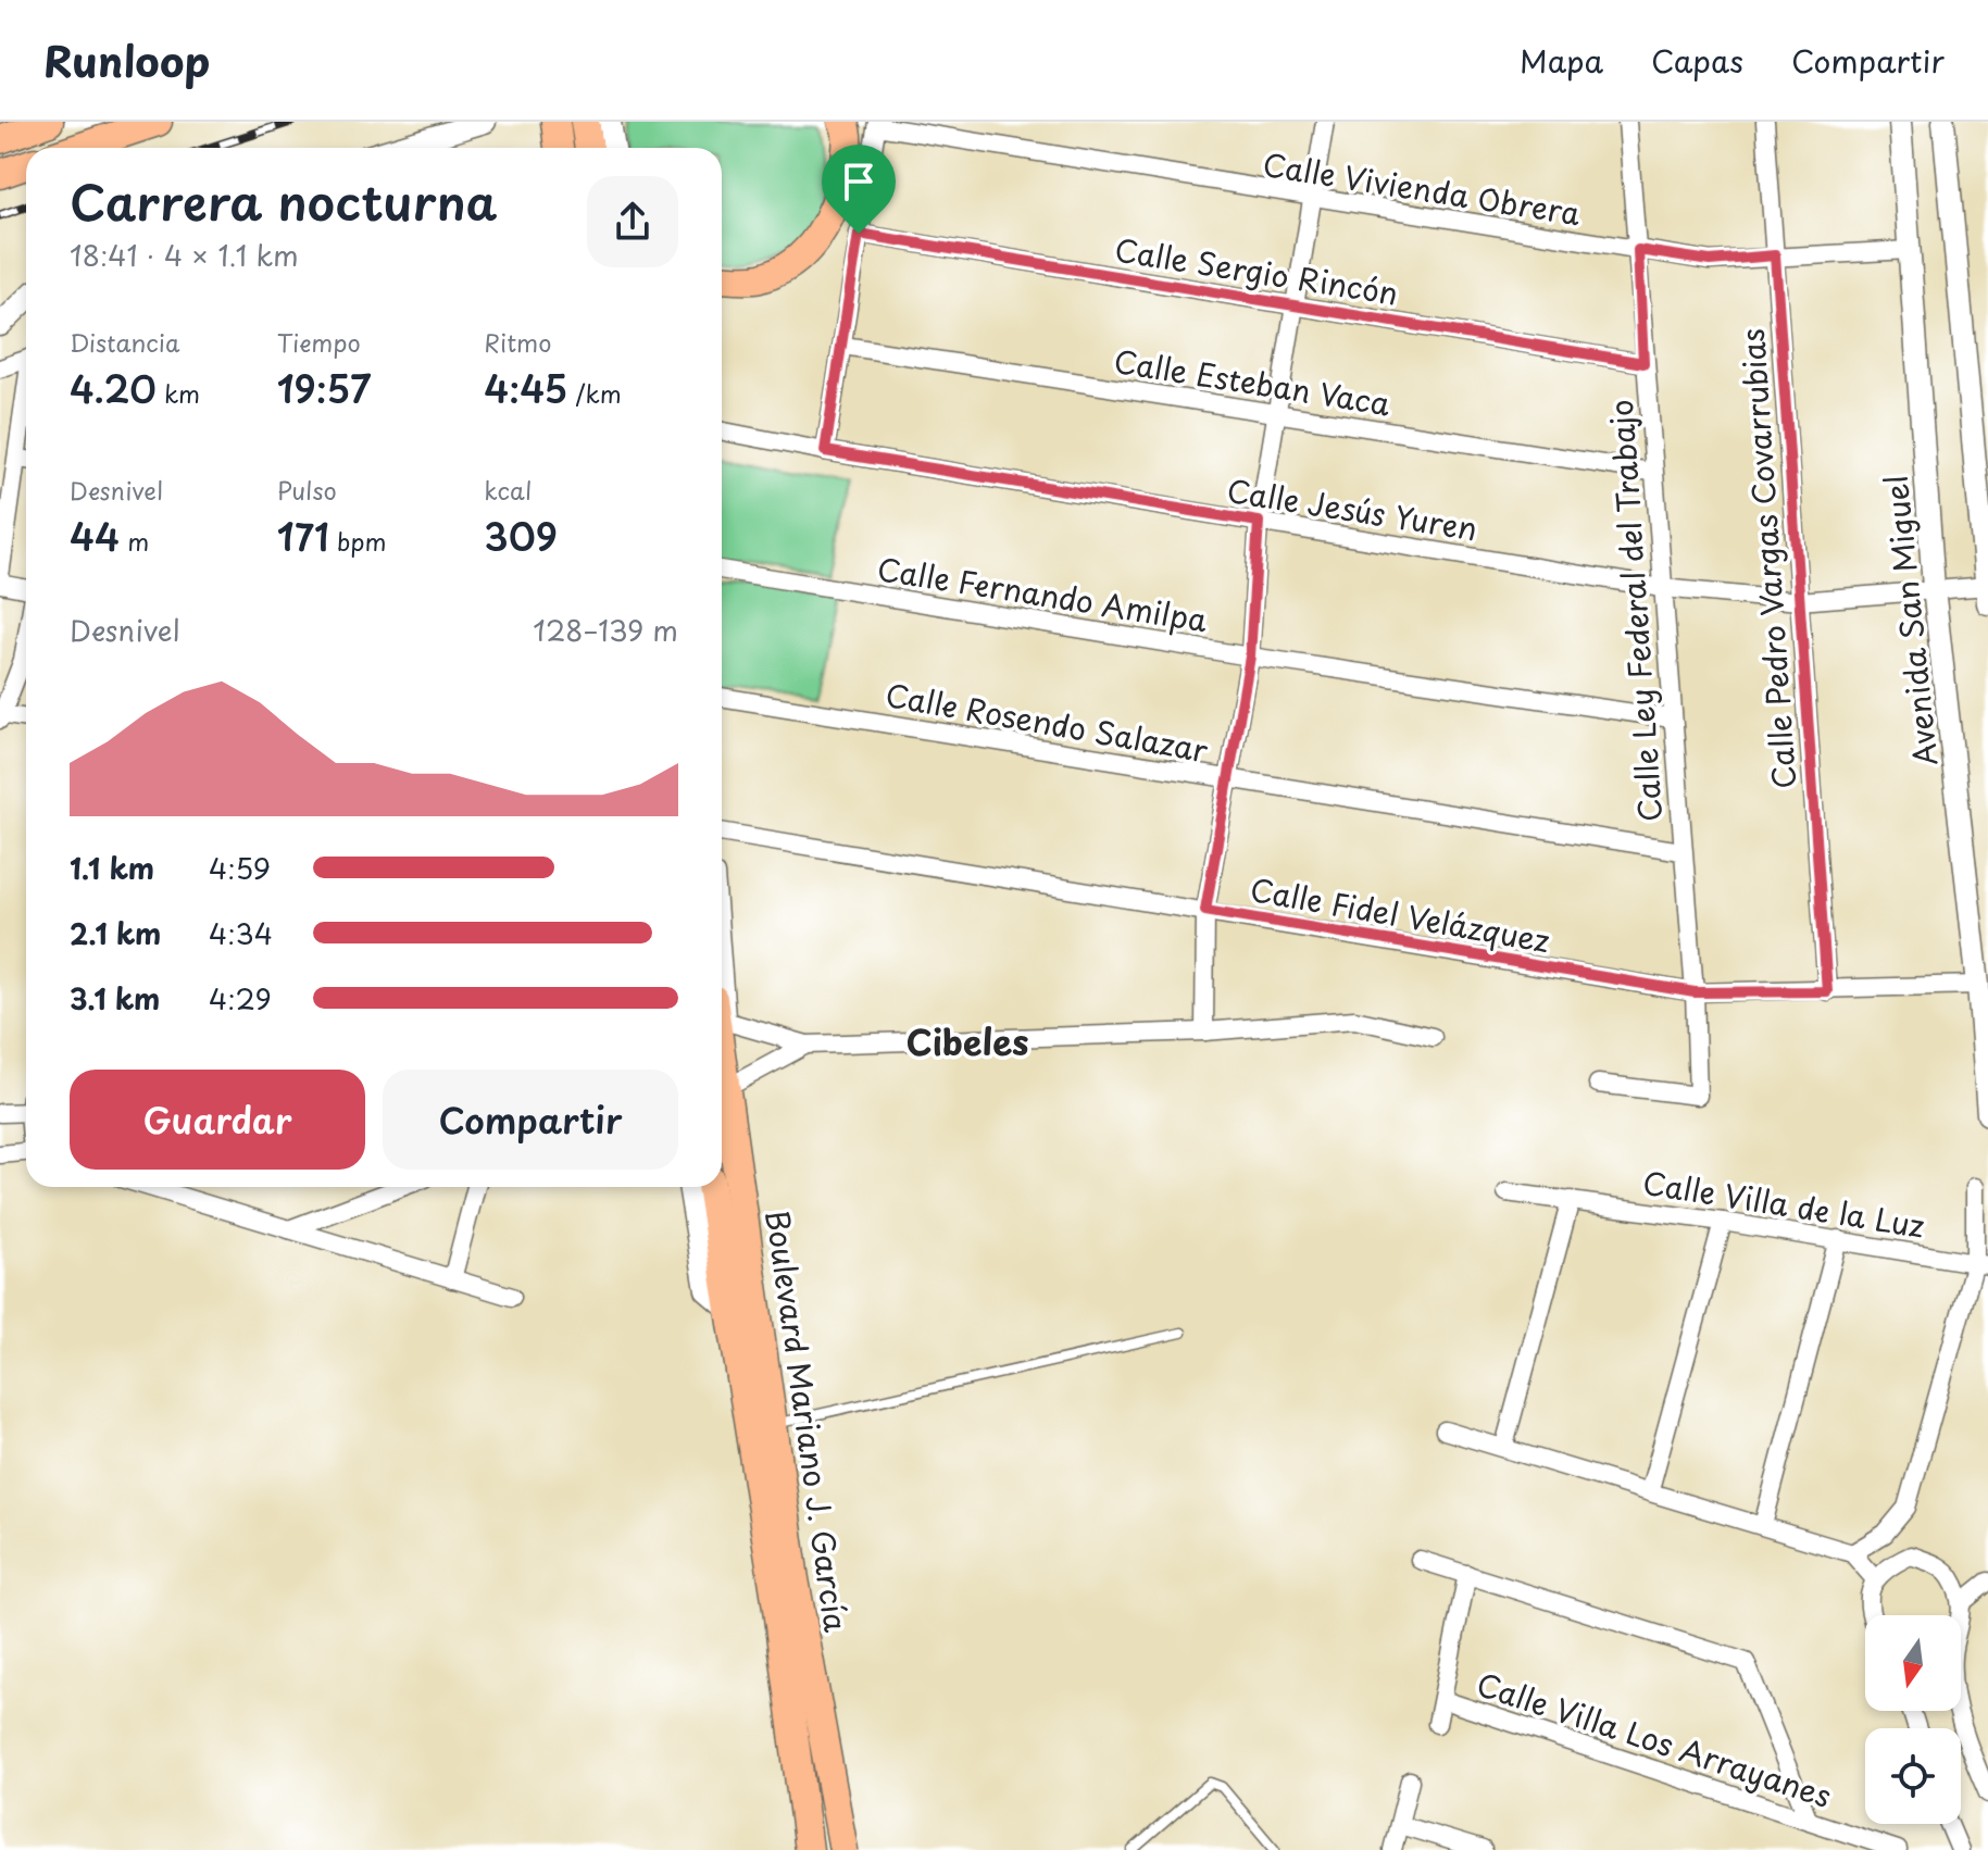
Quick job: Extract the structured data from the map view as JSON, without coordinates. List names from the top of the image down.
{
  "streets": {
    "main road": ["Boulevard Mariano J. García"],
    "street": [
      "Calle Vivienda Obrera",
      "Calle Sergio Rincón",
      "Calle Esteban Vaca",
      "Calle Jesús Yuren",
      "Calle Pedro Vargas Covarrubias",
      "Calle Fernando Amilpa",
      "Calle Ley Federal del Trabajo",
      "Avenida San Miguel",
      "Calle Rosendo Salazar",
      "Calle Fidel Velázquez",
      "Calle Villa de la Luz",
      "Calle Villa Los Arrayanes"
    ]
  },
  "crossings": [
    ["Calle Vivienda Obrera", "Calle Pedro Vargas Covarrubias"],
    ["Calle Vivienda Obrera", "Calle Ley Federal del Trabajo"],
    ["Calle Vivienda Obrera", "Avenida San Miguel"],
    ["Calle Sergio Rincón", "Calle Ley Federal del Trabajo"],
    ["Calle Esteban Vaca", "Calle Ley Federal del Trabajo"],
    ["Calle Jesús Yuren", "Calle Pedro Vargas Covarrubias"],
    ["Calle Jesús Yuren", "Calle Ley Federal del Trabajo"],
    ["Calle Jesús Yuren", "Avenida San Miguel"],
    ["Calle Pedro Vargas Covarrubias", "Calle Fidel Velázquez"],
    ["Calle Fernando Amilpa", "Calle Ley Federal del Trabajo"],
    ["Calle Ley Federal del Trabajo", "Calle Rosendo Salazar"],
    ["Calle Ley Federal del Trabajo", "Calle Fidel Velázquez"],
    ["Avenida San Miguel", "Calle Fidel Velázquez"]
  ],
  "districts": ["Cibeles"],
  "north": "bottom",
  "page": {
    "header": "Runloop",
    "nav": ["Mapa", "Capas", "Compartir"],
    "heading": ["Carrera nocturna", "18:41 · 4 × 1.1 km"],
    "stats": [
      ["Distancia", "4.20 km"],
      ["Tiempo", "19:57"],
      ["Ritmo", "4:45 /km"],
      ["Desnivel", "44 m"],
      ["Pulso", "171 bpm"],
      ["kcal", "309"]
    ],
    "chart": ["Desnivel", "128–139 m"],
    "list": [
      {
        "name": "1.1 km",
        "note": "4:59"
      },
      {
        "name": "2.1 km",
        "note": "4:34"
      },
      {
        "name": "3.1 km",
        "note": "4:29"
      }
    ],
    "buttons": ["Guardar", "Compartir"]
  }
}
